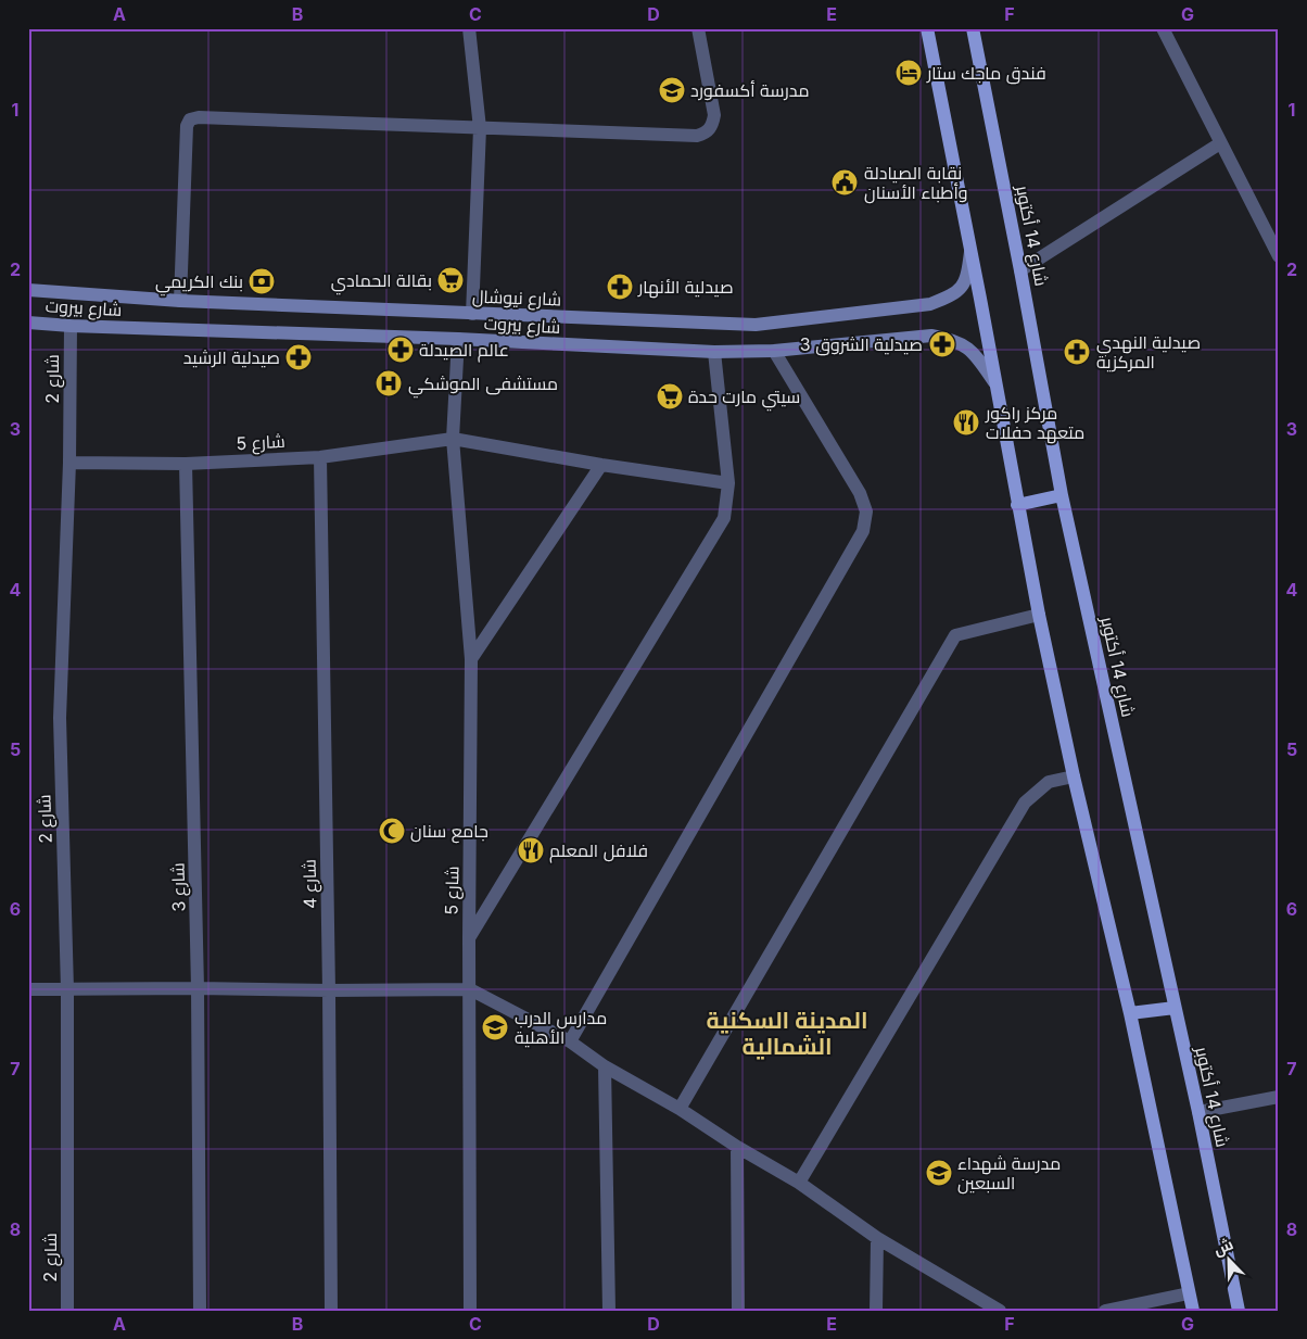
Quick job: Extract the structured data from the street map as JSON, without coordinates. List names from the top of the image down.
{
  "streets": {
    "main road": ["شارع 14 أكتوبر", "شارع نيوشال", "شارع بيروت"],
    "street": [
      "شارع 2",
      "شارع 5",
      "شارع 4",
      "شارع 3"
    ]
  },
  "crossings": [
    ["شارع بيروت", "شارع 2"],
    ["شارع بيروت", "شارع 5"],
    ["شارع 2", "شارع 5"],
    ["شارع 5", "شارع 4"],
    ["شارع 5", "شارع 3"]
  ],
  "districts": ["المدينة السكنية الشمالية"],
  "places": {
    "hotel": ["فندق ماجك ستار"],
    "school or university": ["مدرسة أكسفورد", "مدارس الدرب الأهلية", "مدرسة شهداء السبعين"],
    "public building": ["نقابة الصيادلة وأطباء الأسنان"],
    "supermarket": ["بقالة الحمادي", "سيتي مارت حدة"],
    "bank": ["بنك الكريمي"],
    "pharmacy": [
      "صيدلية الأنهار",
      "صيدلية الشروق 3",
      "عالم الصيدلة",
      "صيدلية النهدي المركزية",
      "صيدلية الرشيد"
    ],
    "hospital": ["مستشفى الموشكي"],
    "restaurant": ["مركز راكور متعهد حفلات", "فلافل المعلم"],
    "mosque": ["جامع سنان"]
  },
  "north": "top left",
  "grid": {
    "columns": [
      "A",
      "B",
      "C",
      "D",
      "E",
      "F",
      "G"
    ],
    "rows": [
      "1",
      "2",
      "3",
      "4",
      "5",
      "6",
      "7",
      "8"
    ]
  }
}
